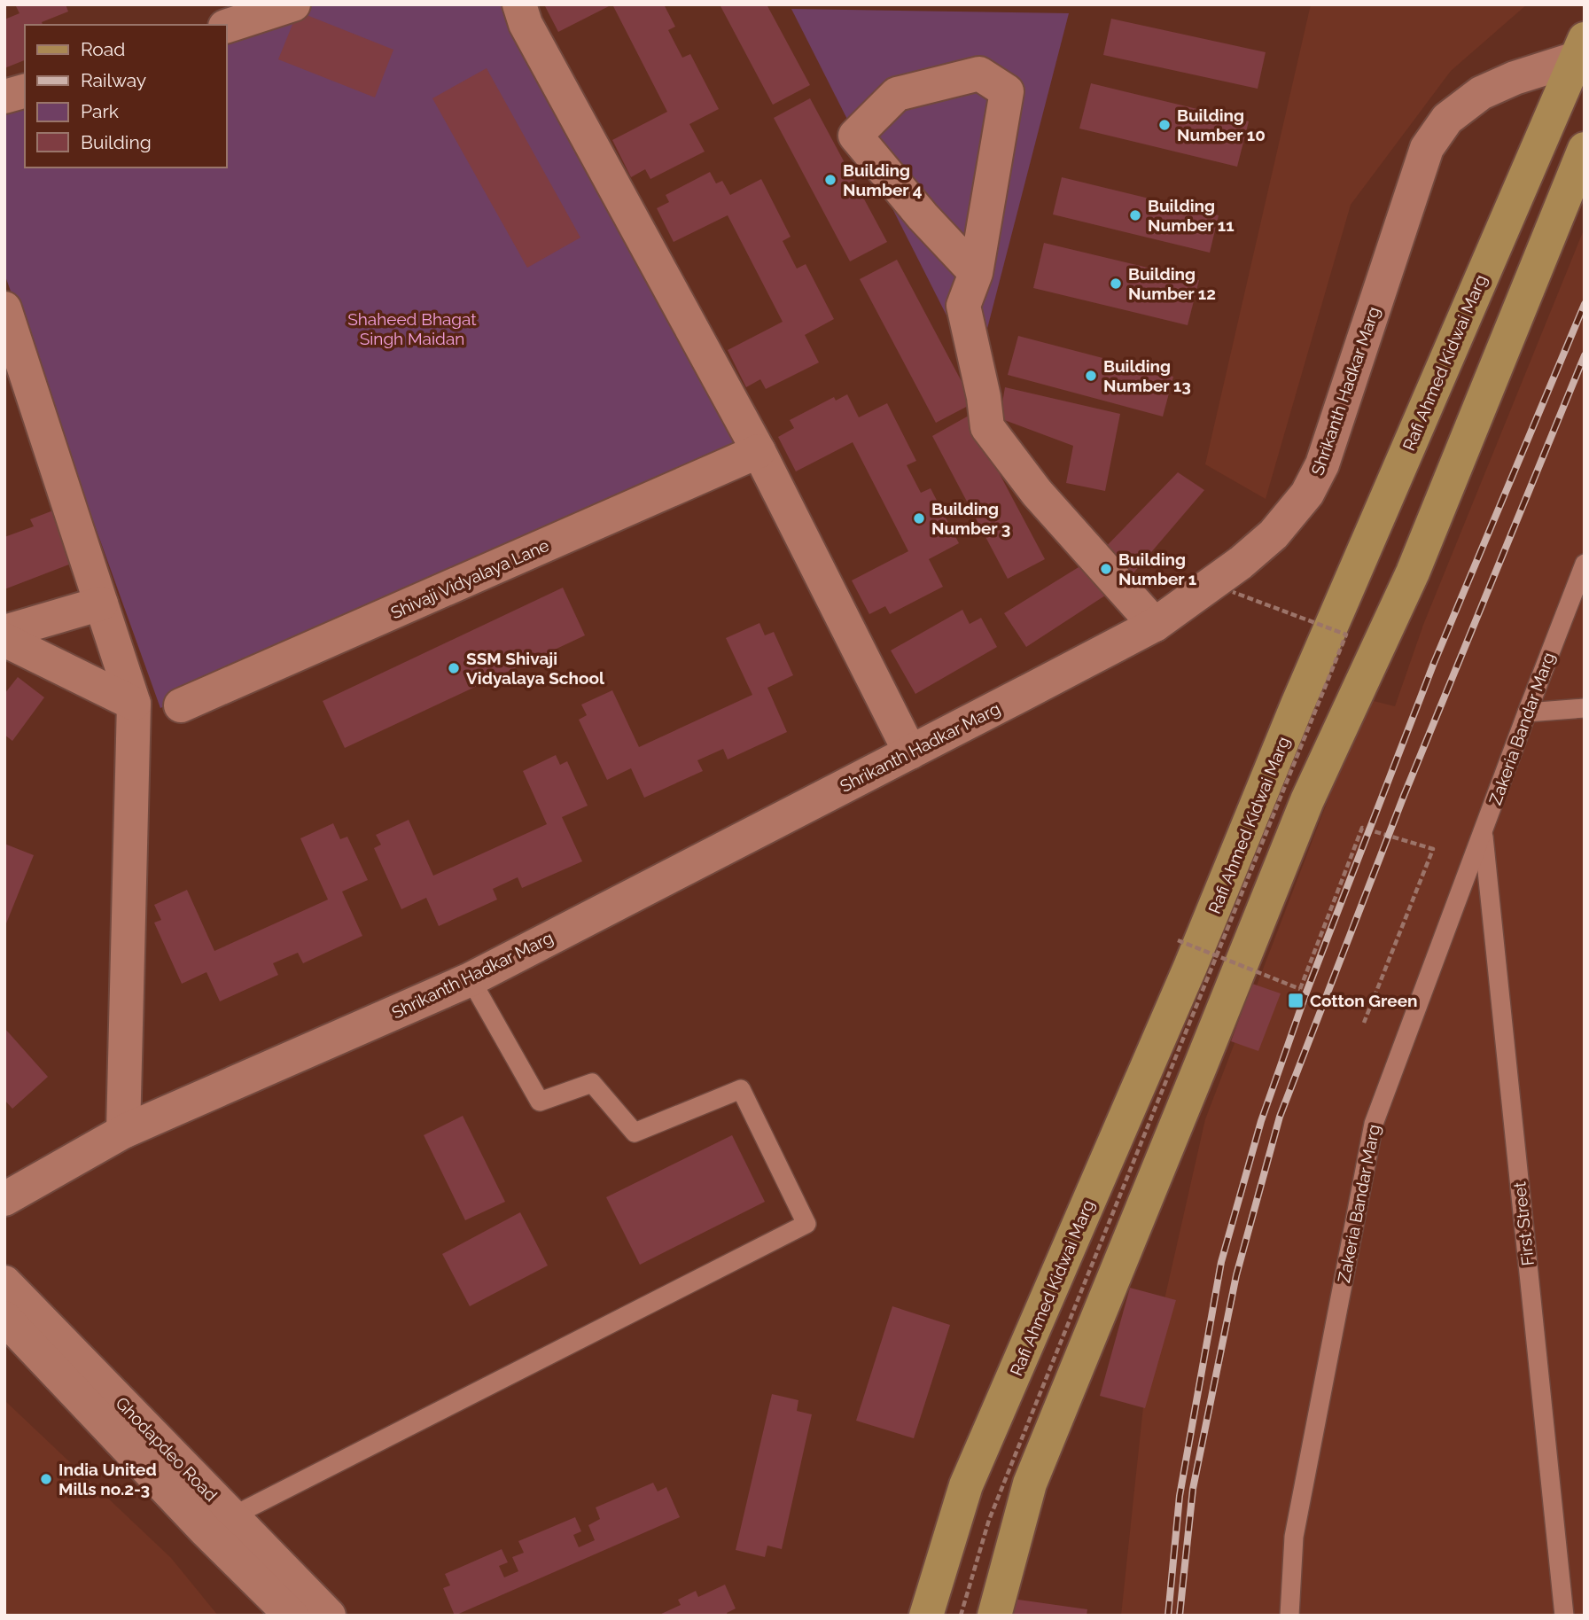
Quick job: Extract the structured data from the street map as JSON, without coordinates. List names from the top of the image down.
{
  "streets": {
    "main road": ["Rafi Ahmed Kidwai Marg"],
    "street": ["Shrikanth Hadkar Marg", "Shivaji Vidyalaya Lane", "Ghodapdeo Road"],
    "lane": ["Zakeria Bandar Marg", "First Street"]
  },
  "crossings": [
    ["Rafi Ahmed Kidwai Marg", "Shrikanth Hadkar Marg"],
    ["Zakeria Bandar Marg", "First Street"]
  ],
  "parks": ["Shaheed Bhagat Singh Maidan"],
  "places": {
    "other": [
      "Building Number 10",
      "Building Number 4",
      "Building Number 11",
      "Building Number 12",
      "Building Number 13",
      "Building Number 3",
      "Building Number 1",
      "SSM Shivaji Vidyalaya School",
      "India United Mills no.2-3"
    ],
    "transit": ["Cotton Green"]
  },
  "legend": [
    "Road",
    "Railway",
    "Park",
    "Building"
  ]
}
